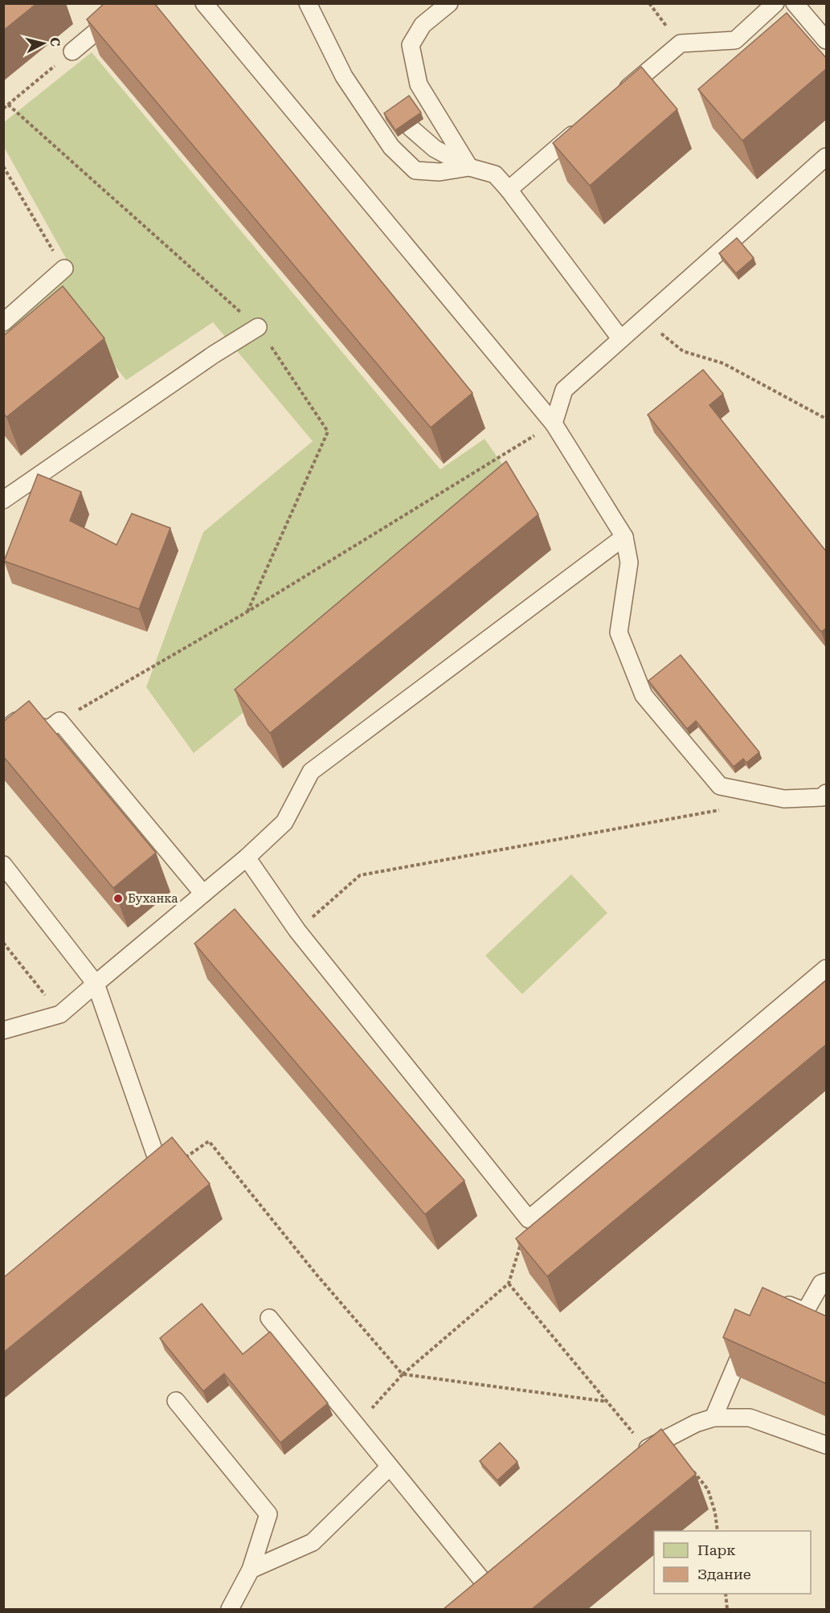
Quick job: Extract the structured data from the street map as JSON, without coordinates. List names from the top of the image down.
{
  "places": ["Буханка"],
  "legend": ["Парк", "Здание"],
  "north": "right"
}
